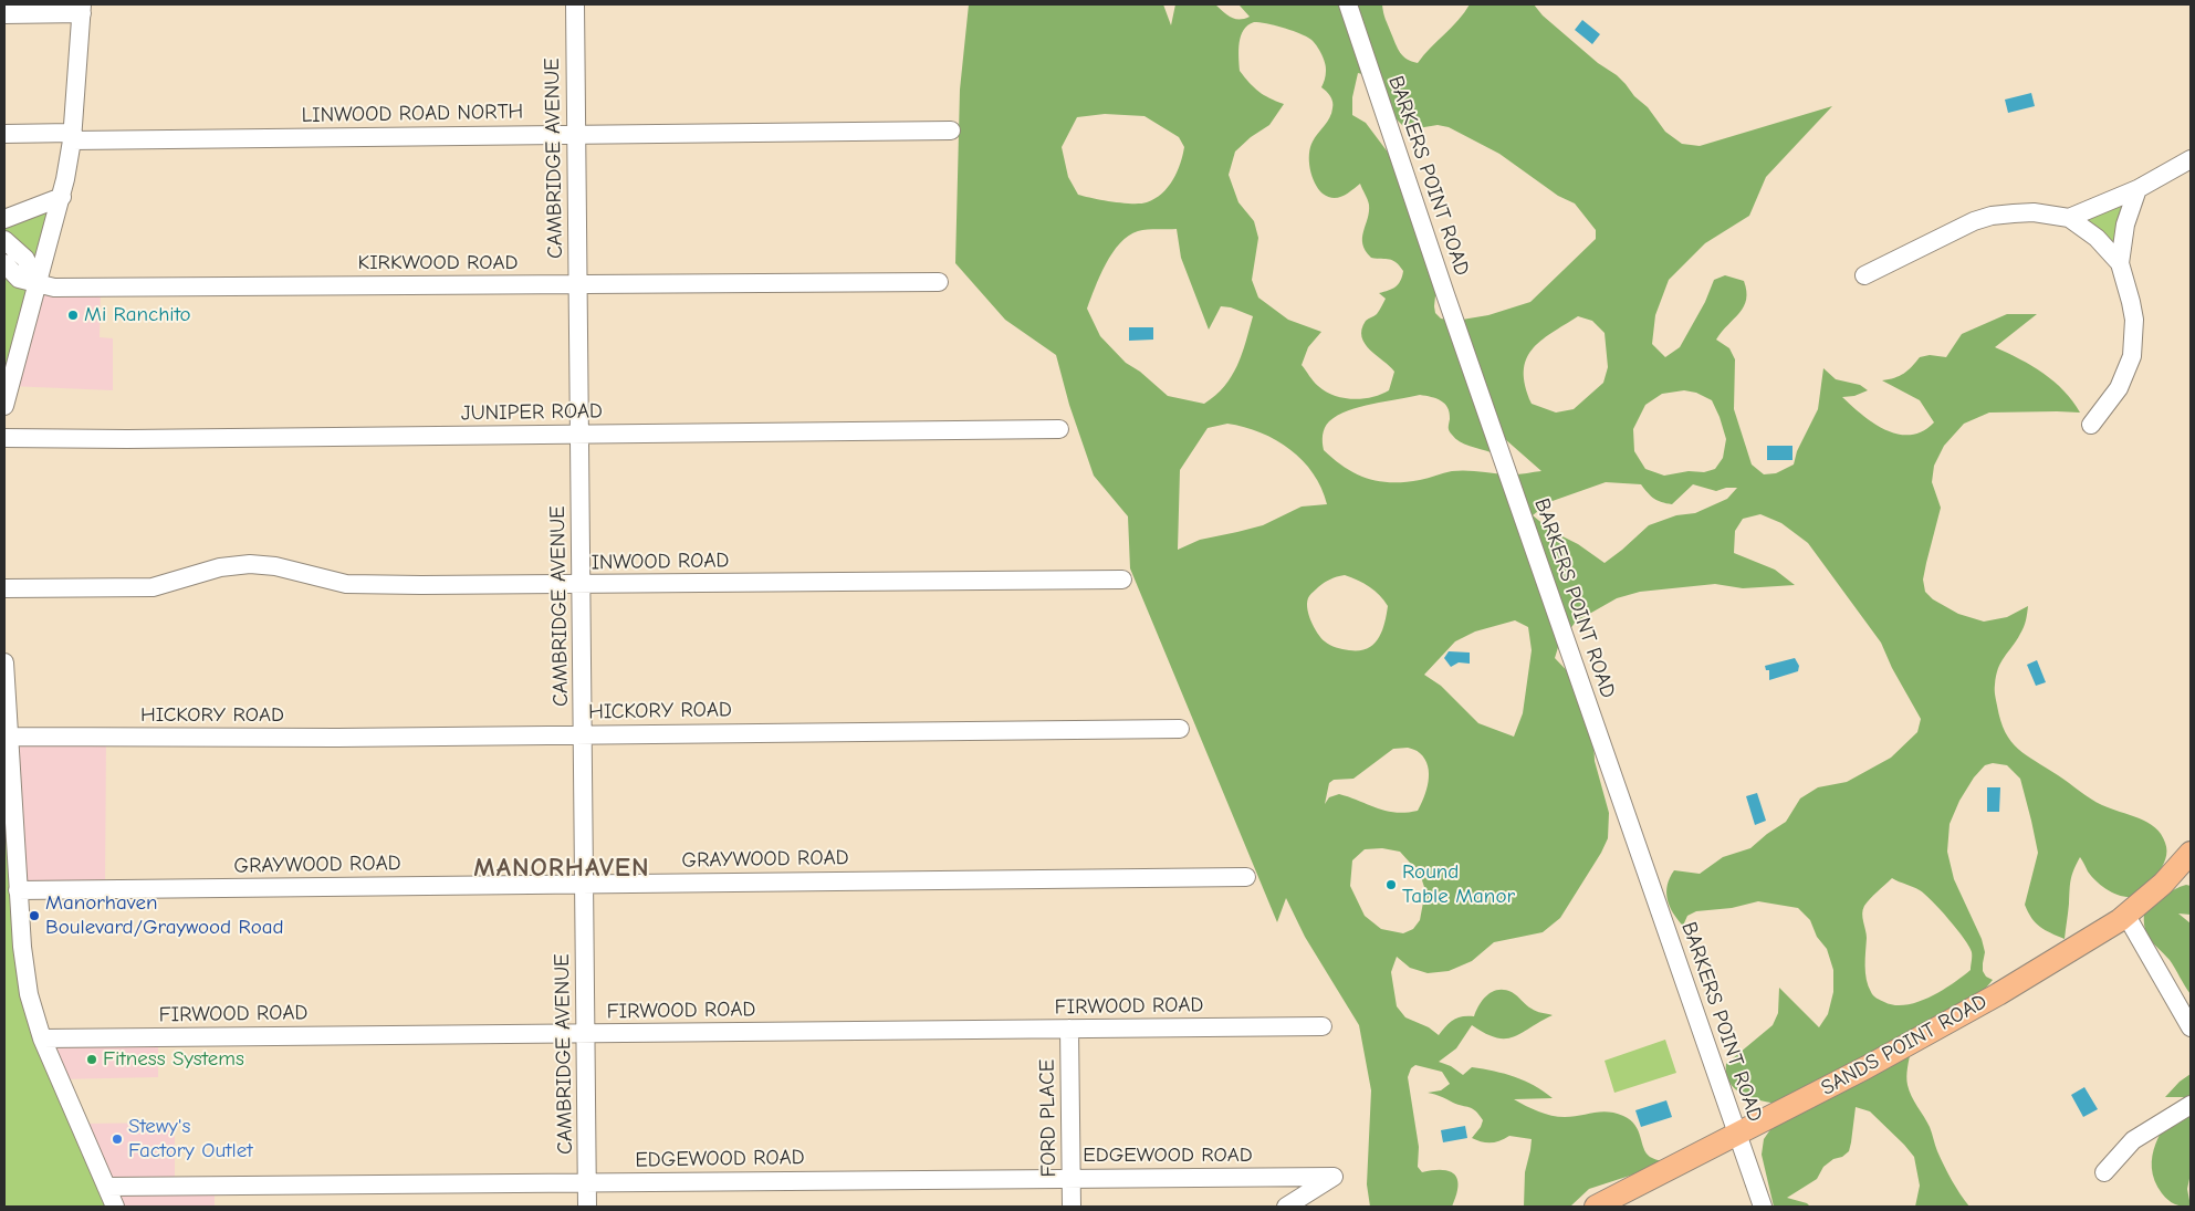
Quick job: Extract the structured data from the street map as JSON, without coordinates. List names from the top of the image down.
{
  "streets": {
    "main road": ["SANDS POINT ROAD"],
    "street": [
      "LINWOOD ROAD NORTH",
      "CAMBRIDGE AVENUE",
      "BARKERS POINT ROAD",
      "KIRKWOOD ROAD",
      "JUNIPER ROAD",
      "INWOOD ROAD",
      "HICKORY ROAD",
      "GRAYWOOD ROAD",
      "FIRWOOD ROAD",
      "FORD PLACE",
      "EDGEWOOD ROAD"
    ]
  },
  "crossings": [
    ["LINWOOD ROAD NORTH", "CAMBRIDGE AVENUE"],
    ["CAMBRIDGE AVENUE", "KIRKWOOD ROAD"],
    ["CAMBRIDGE AVENUE", "JUNIPER ROAD"],
    ["CAMBRIDGE AVENUE", "INWOOD ROAD"],
    ["CAMBRIDGE AVENUE", "HICKORY ROAD"],
    ["CAMBRIDGE AVENUE", "GRAYWOOD ROAD"],
    ["CAMBRIDGE AVENUE", "FIRWOOD ROAD"],
    ["CAMBRIDGE AVENUE", "EDGEWOOD ROAD"],
    ["BARKERS POINT ROAD", "SANDS POINT ROAD"],
    ["FIRWOOD ROAD", "FORD PLACE"],
    ["FORD PLACE", "EDGEWOOD ROAD"]
  ],
  "districts": ["MANORHAVEN"],
  "places": [
    "Mi Ranchito",
    "Round Table Manor",
    "Manorhaven Boulevard/Graywood Road",
    "Fitness Systems",
    "Stewy's Factory Outlet"
  ]
}
